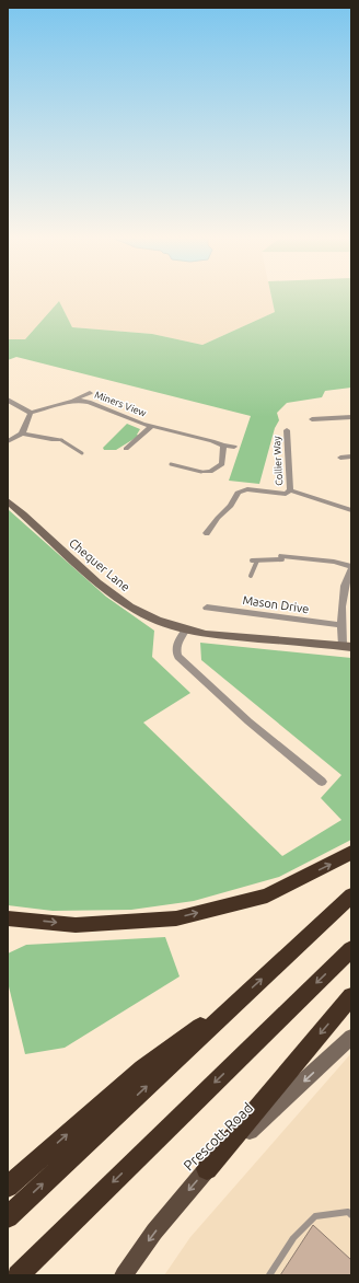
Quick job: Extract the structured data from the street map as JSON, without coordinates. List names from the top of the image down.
{
  "streets": {
    "main road": ["Prescott Road"],
    "street": [
      "Miners View",
      "Collier Way",
      "Chequer Lane",
      "Mason Drive"
    ]
  },
  "one_way": ["Prescott Road"]
}
